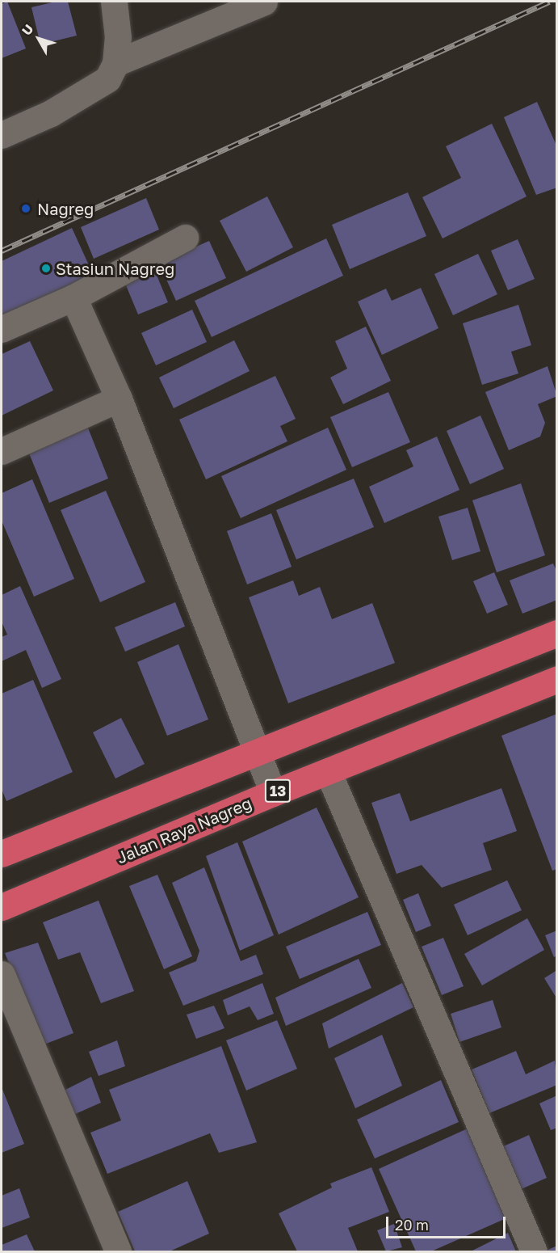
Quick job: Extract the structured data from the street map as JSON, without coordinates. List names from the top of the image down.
{
  "streets": {
    "highway": ["13", "Jalan Raya Nagreg"]
  },
  "places": ["Nagreg", "Stasiun Nagreg"],
  "scale_bar": "20 m",
  "north": "top left"
}
